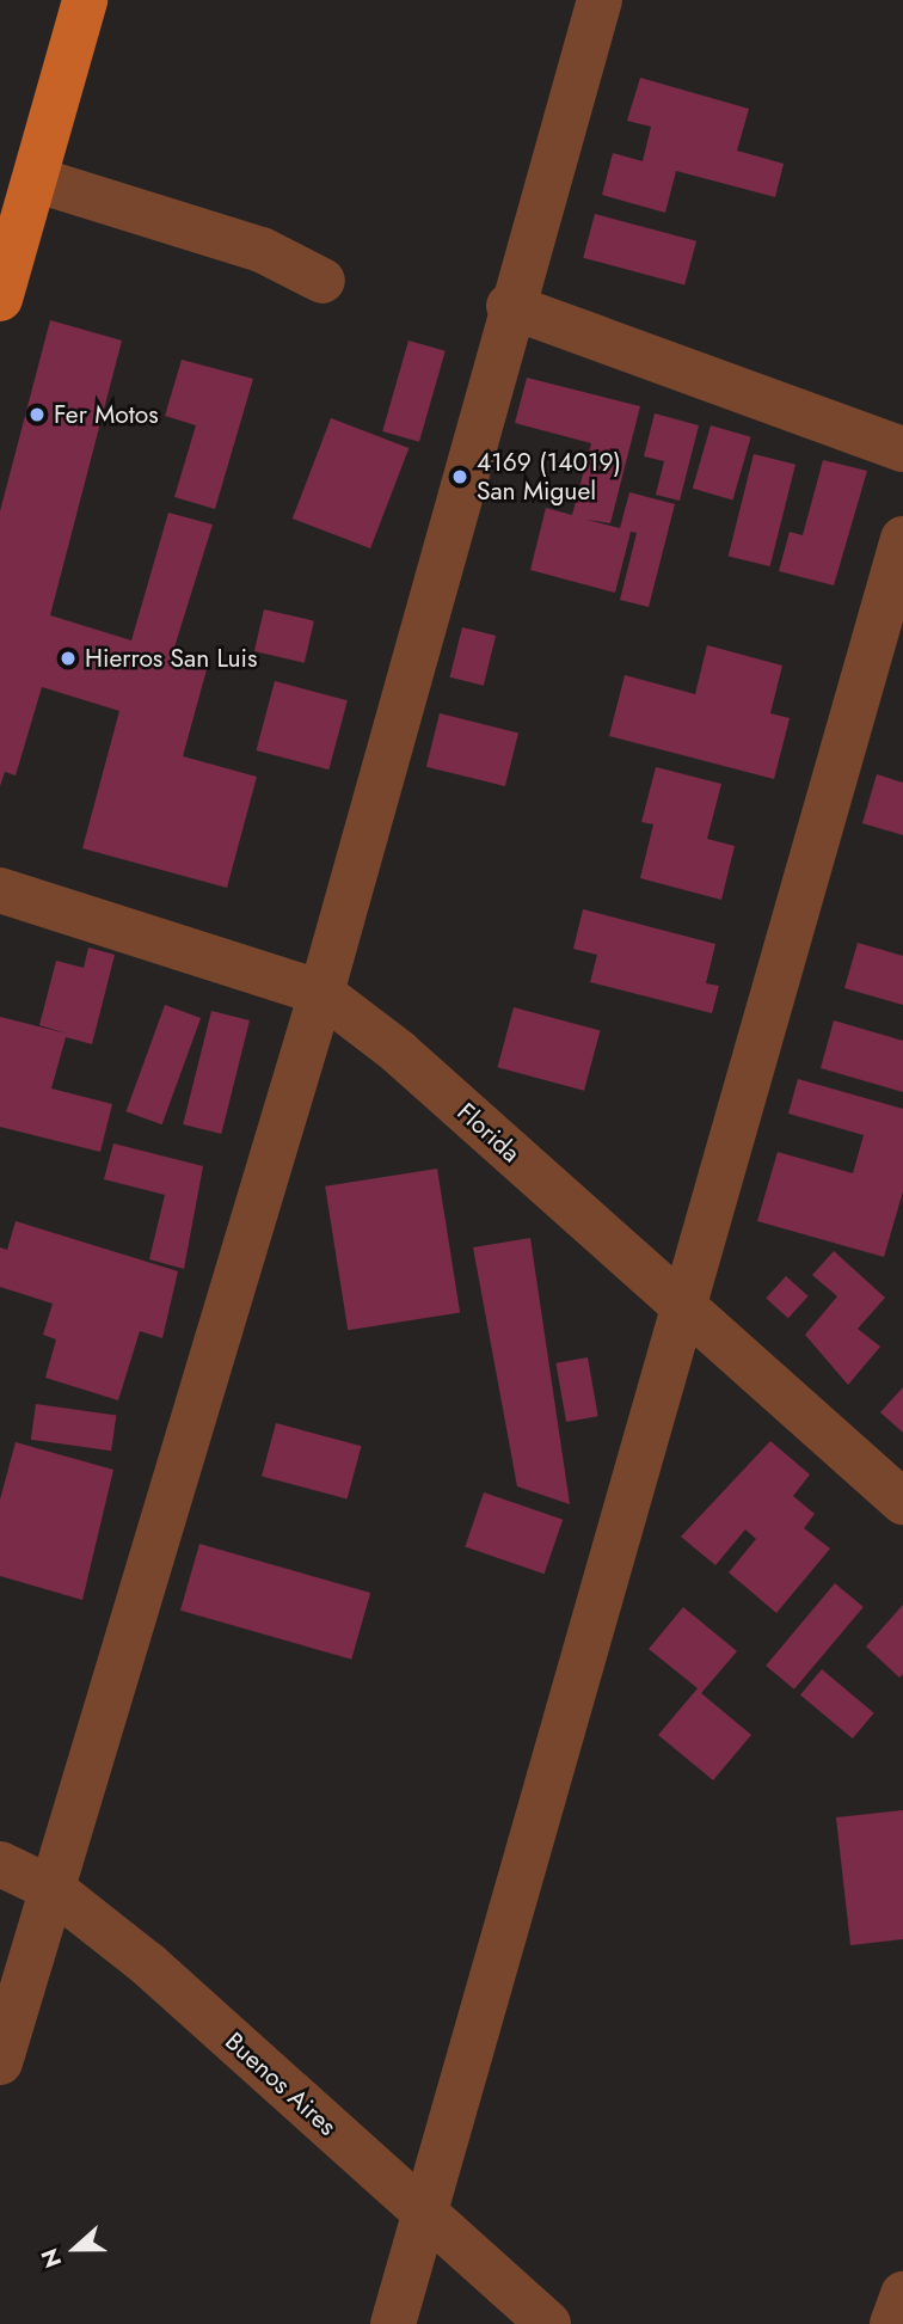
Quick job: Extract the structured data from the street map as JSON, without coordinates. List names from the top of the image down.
{
  "streets": {
    "street": ["Florida", "Buenos Aires"]
  },
  "places": ["Fer Motos", "4169 (14019) San Miguel", "Hierros San Luis"],
  "north": "left"
}
